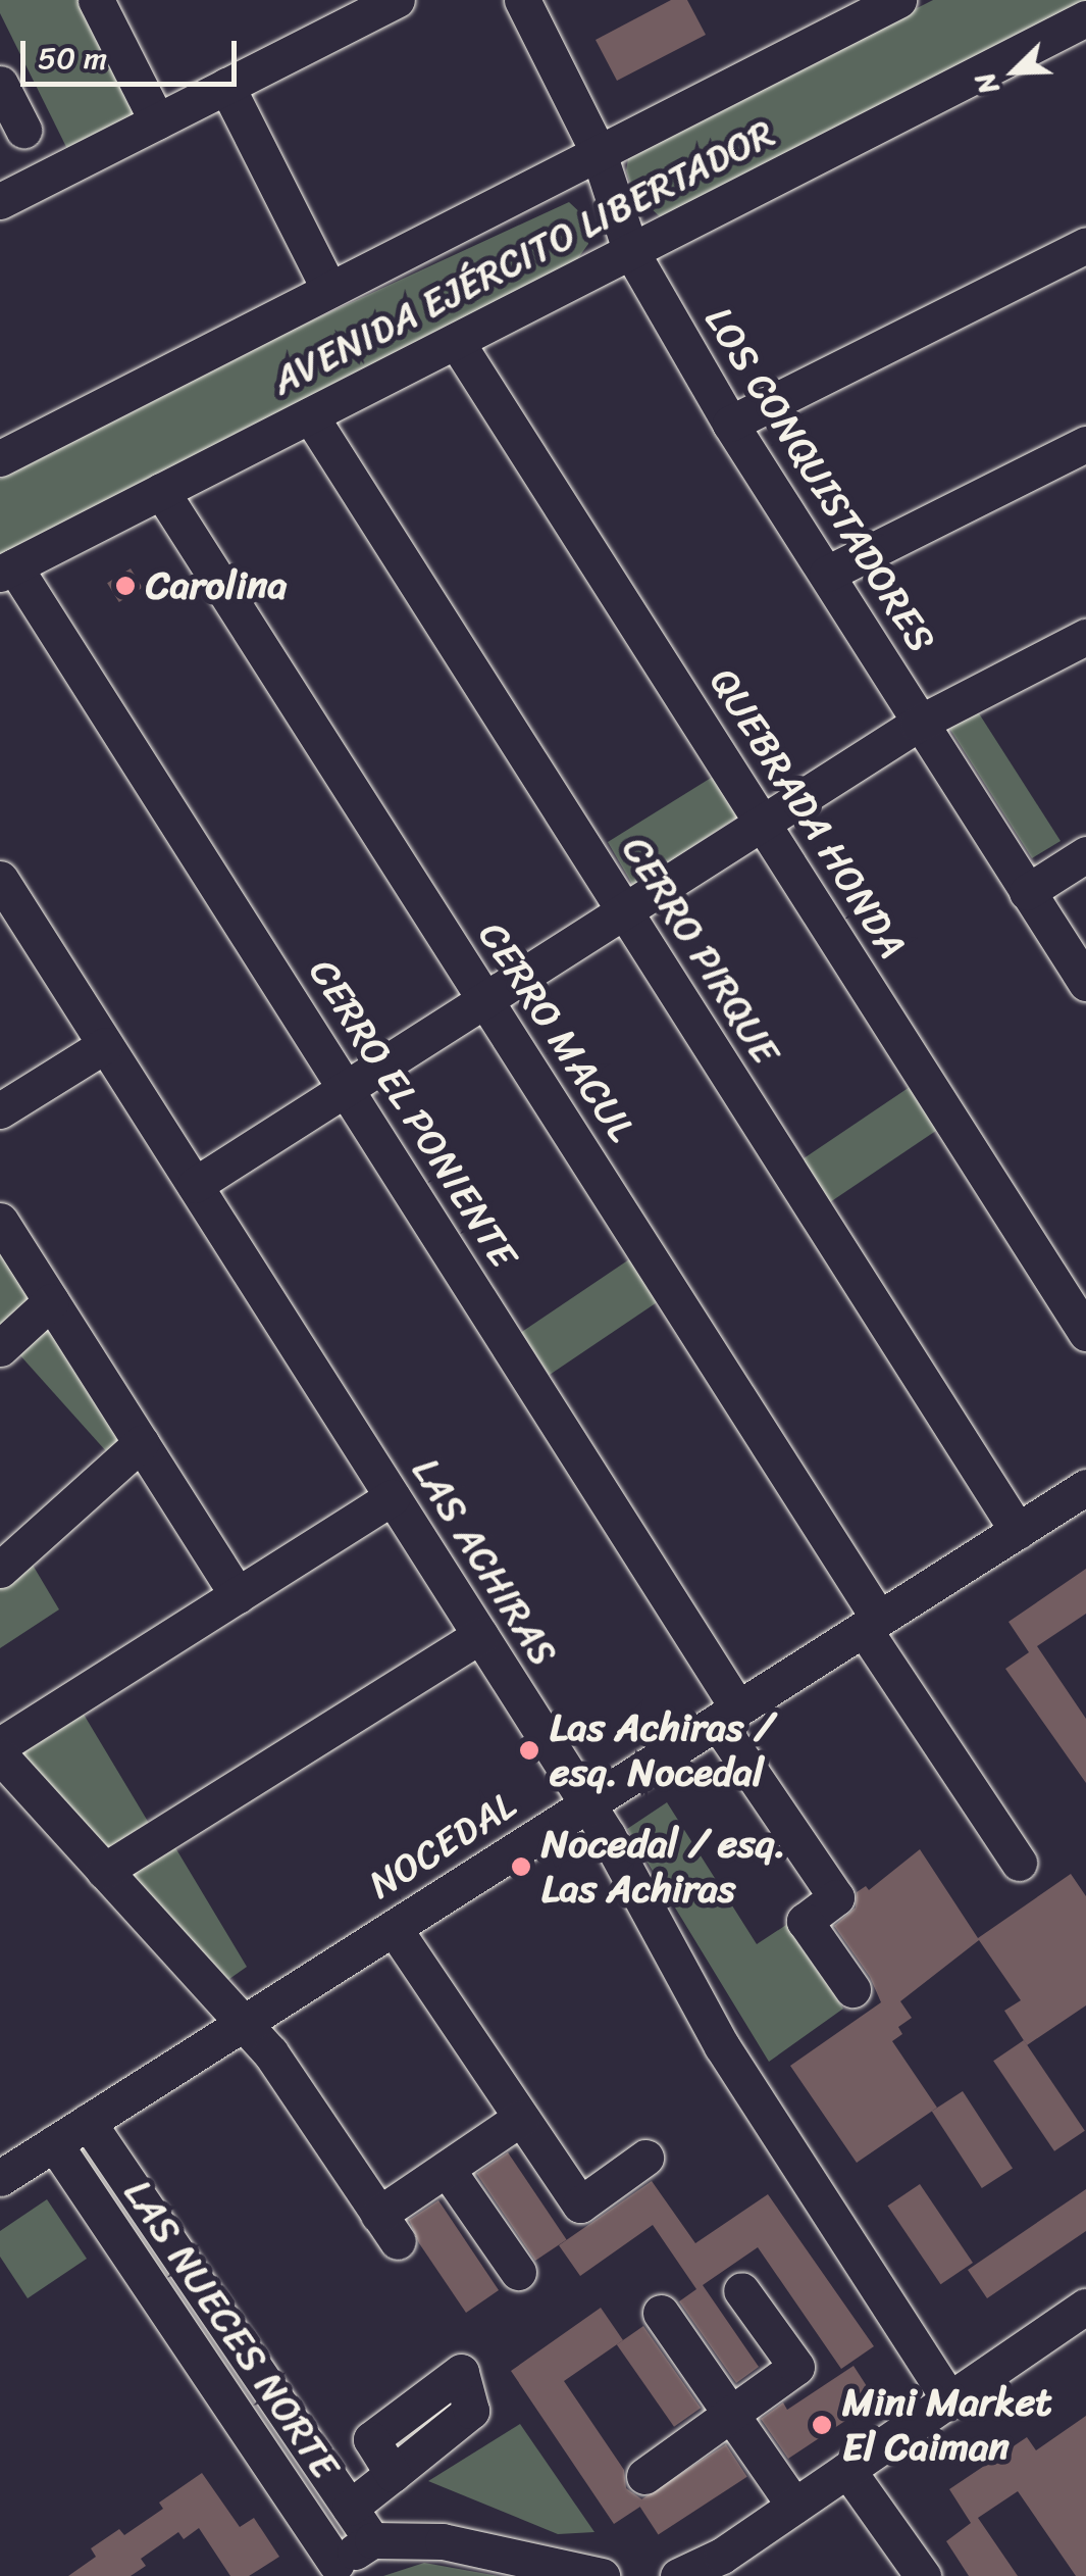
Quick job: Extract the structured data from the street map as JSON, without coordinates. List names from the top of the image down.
{
  "streets": {
    "street": [
      "AVENIDA EJÉRCITO LIBERTADOR",
      "LOS CONQUISTADORES",
      "QUEBRADA HONDA",
      "CERRO PIRQUE",
      "CERRO MACUL",
      "CERRO EL PONIENTE",
      "LAS ACHIRAS",
      "NOCEDAL",
      "LAS NUECES NORTE"
    ]
  },
  "crossings": [
    ["AVENIDA EJÉRCITO LIBERTADOR", "LOS CONQUISTADORES"],
    ["AVENIDA EJÉRCITO LIBERTADOR", "QUEBRADA HONDA"],
    ["AVENIDA EJÉRCITO LIBERTADOR", "CERRO PIRQUE"],
    ["AVENIDA EJÉRCITO LIBERTADOR", "CERRO MACUL"],
    ["AVENIDA EJÉRCITO LIBERTADOR", "CERRO EL PONIENTE"],
    ["CERRO PIRQUE", "NOCEDAL"],
    ["CERRO MACUL", "NOCEDAL"],
    ["CERRO EL PONIENTE", "NOCEDAL"],
    ["LAS ACHIRAS", "NOCEDAL"],
    ["NOCEDAL", "LAS NUECES NORTE"]
  ],
  "places": [
    "Carolina",
    "Las Achiras / esq. Nocedal",
    "Nocedal / esq. Las Achiras",
    "Mini Market El Caiman"
  ],
  "scale_bar": "50 m",
  "north": "bottom left"
}
